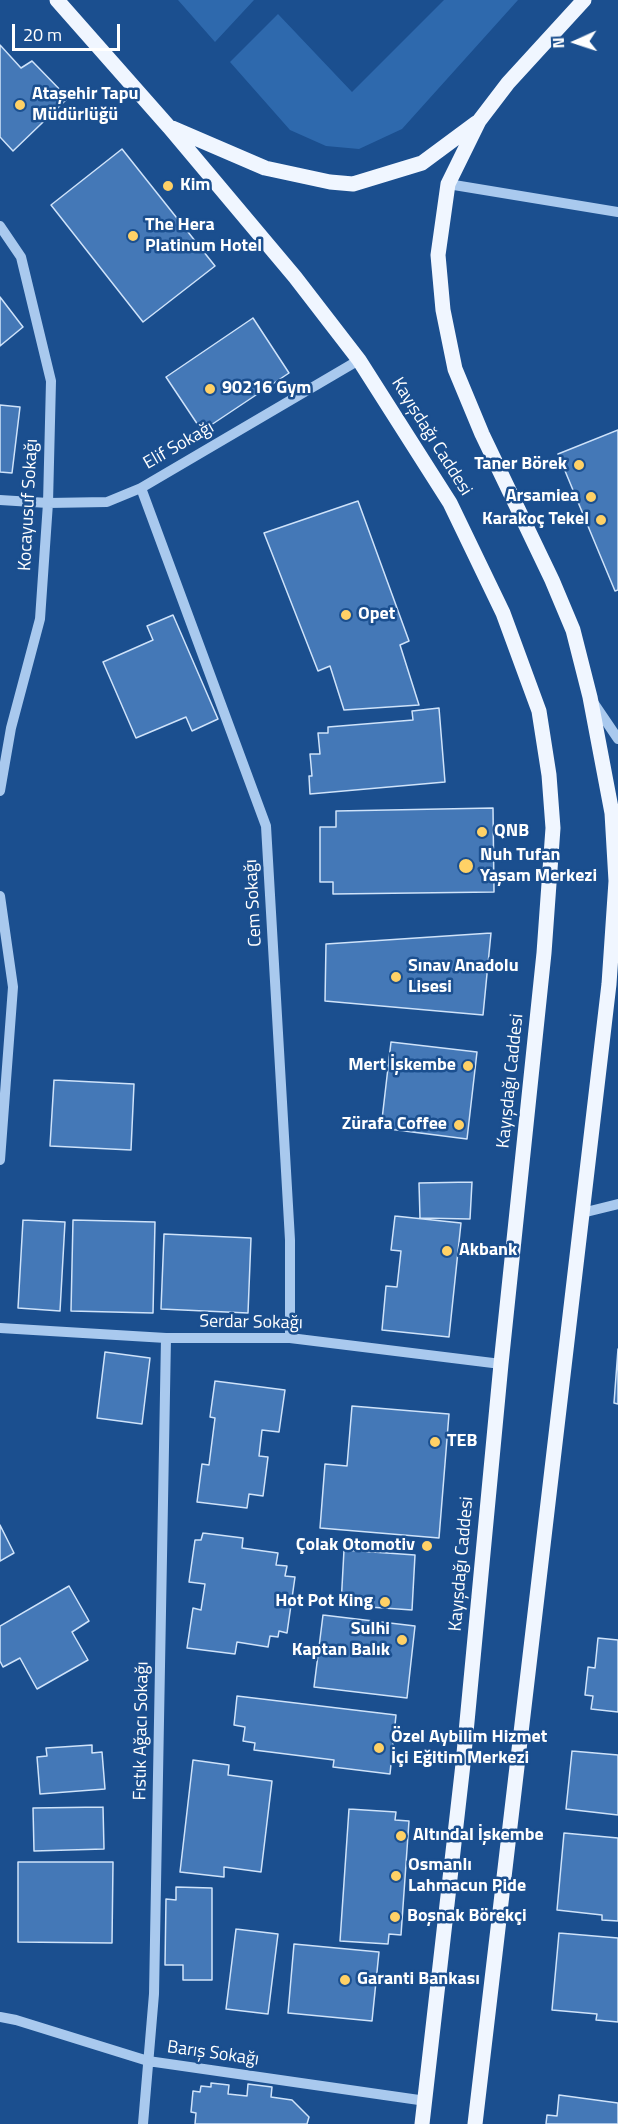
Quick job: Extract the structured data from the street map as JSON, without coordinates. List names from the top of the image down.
{
  "streets": {
    "main road": ["Kayışdağı Caddesi"],
    "street": [
      "Elif Sokağı",
      "Kocayusuf Sokağı",
      "Cem Sokağı",
      "Serdar Sokağı",
      "Fıstık Ağacı Sokağı",
      "Barış Sokağı"
    ]
  },
  "crossings": [
    ["Kayışdağı Caddesi", "Elif Sokağı"],
    ["Kayışdağı Caddesi", "Serdar Sokağı"],
    ["Kayışdağı Caddesi", "Barış Sokağı"],
    ["Elif Sokağı", "Kocayusuf Sokağı"],
    ["Elif Sokağı", "Cem Sokağı"],
    ["Cem Sokağı", "Serdar Sokağı"],
    ["Serdar Sokağı", "Fıstık Ağacı Sokağı"],
    ["Fıstık Ağacı Sokağı", "Barış Sokağı"]
  ],
  "places": [
    "Ataşehir Tapu Müdürlüğü",
    "Kim",
    "The Hera Platinum Hotel",
    "90216 Gym",
    "Taner Börek",
    "Arsamiea",
    "Karakoç Tekel",
    "Opet",
    "QNB",
    "Nuh Tufan Yaşam Merkezi",
    "Sınav Anadolu Lisesi",
    "Mert İşkembe",
    "Zürafa Coffee",
    "Akbank",
    "TEB",
    "Çolak Otomotiv",
    "Hot Pot King",
    "Sulhi Kaptan Balık",
    "Özel Aybilim Hizmet İçi Eğitim Merkezi",
    "Altındal İşkembe",
    "Osmanlı Lahmacun Pide",
    "Boşnak Börekçi",
    "Garanti Bankası"
  ],
  "scale_bar": "20 m",
  "north": "left"
}
